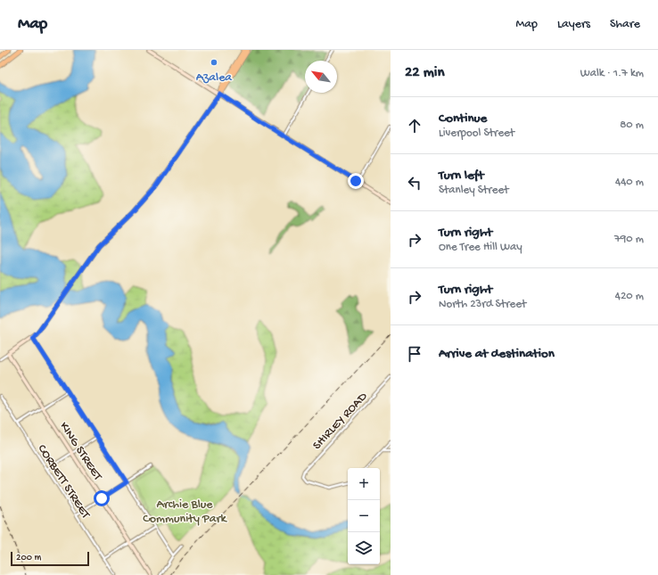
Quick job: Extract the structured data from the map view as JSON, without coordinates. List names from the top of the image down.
{
  "streets": {
    "street": ["SHIRLEY ROAD", "KING STREET", "CORBETT STREET"]
  },
  "parks": ["Archie Blue Community Park"],
  "places": ["Azalea"],
  "scale_bar": "200 m",
  "north": "top left",
  "page": {
    "header": "Map",
    "nav": ["Map", "Layers", "Share"],
    "heading": ["22 min", "Walk · 1.7 km"],
    "list": [
      ["Continue", "Liverpool Street", "80 m"],
      ["Turn left", "Stanley Street", "440 m"],
      ["Turn right", "One Tree Hill Way", "790 m"],
      ["Turn right", "North 23rd Street", "420 m"],
      "Arrive at destination"
    ],
    "map_buttons": ["+", "−"],
    "scale": "200 m"
  }
}
